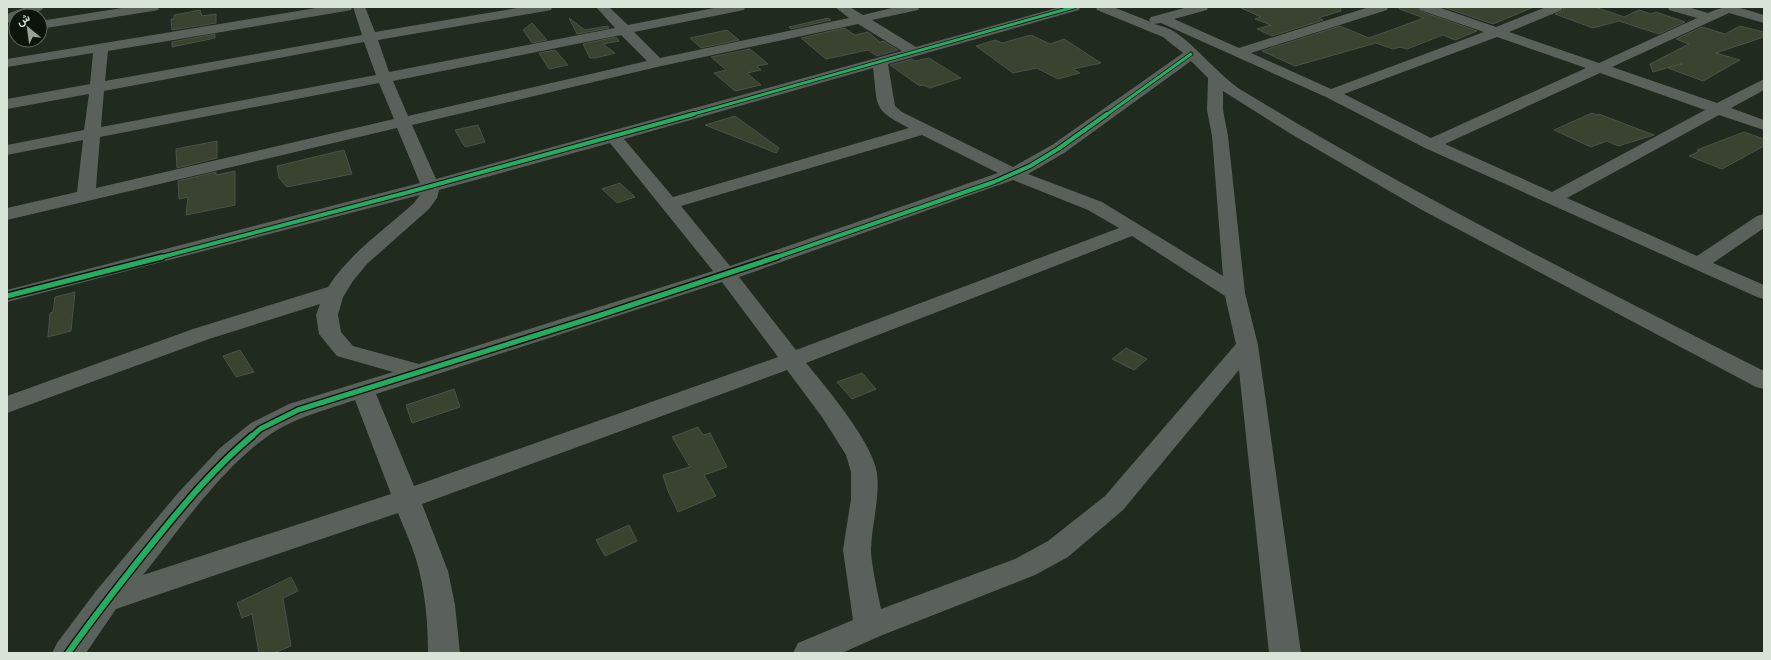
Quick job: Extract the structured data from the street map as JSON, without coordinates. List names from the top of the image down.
{
  "north": "top left"
}
